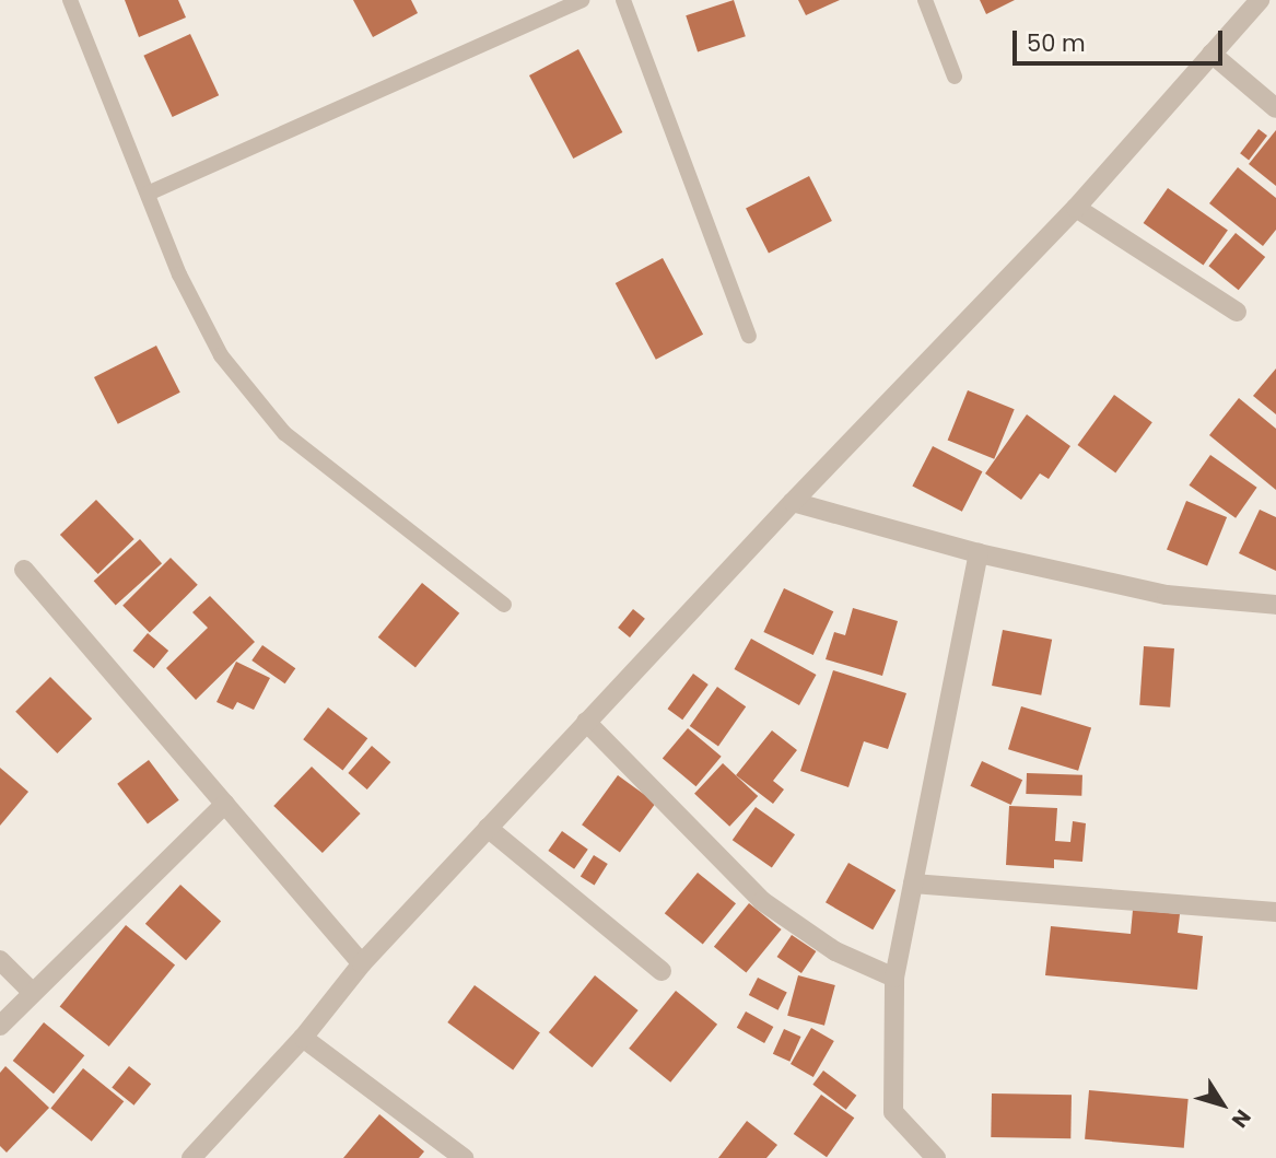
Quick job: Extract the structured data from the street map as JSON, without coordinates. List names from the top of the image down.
{
  "scale_bar": "50 m",
  "north": "bottom right"
}
